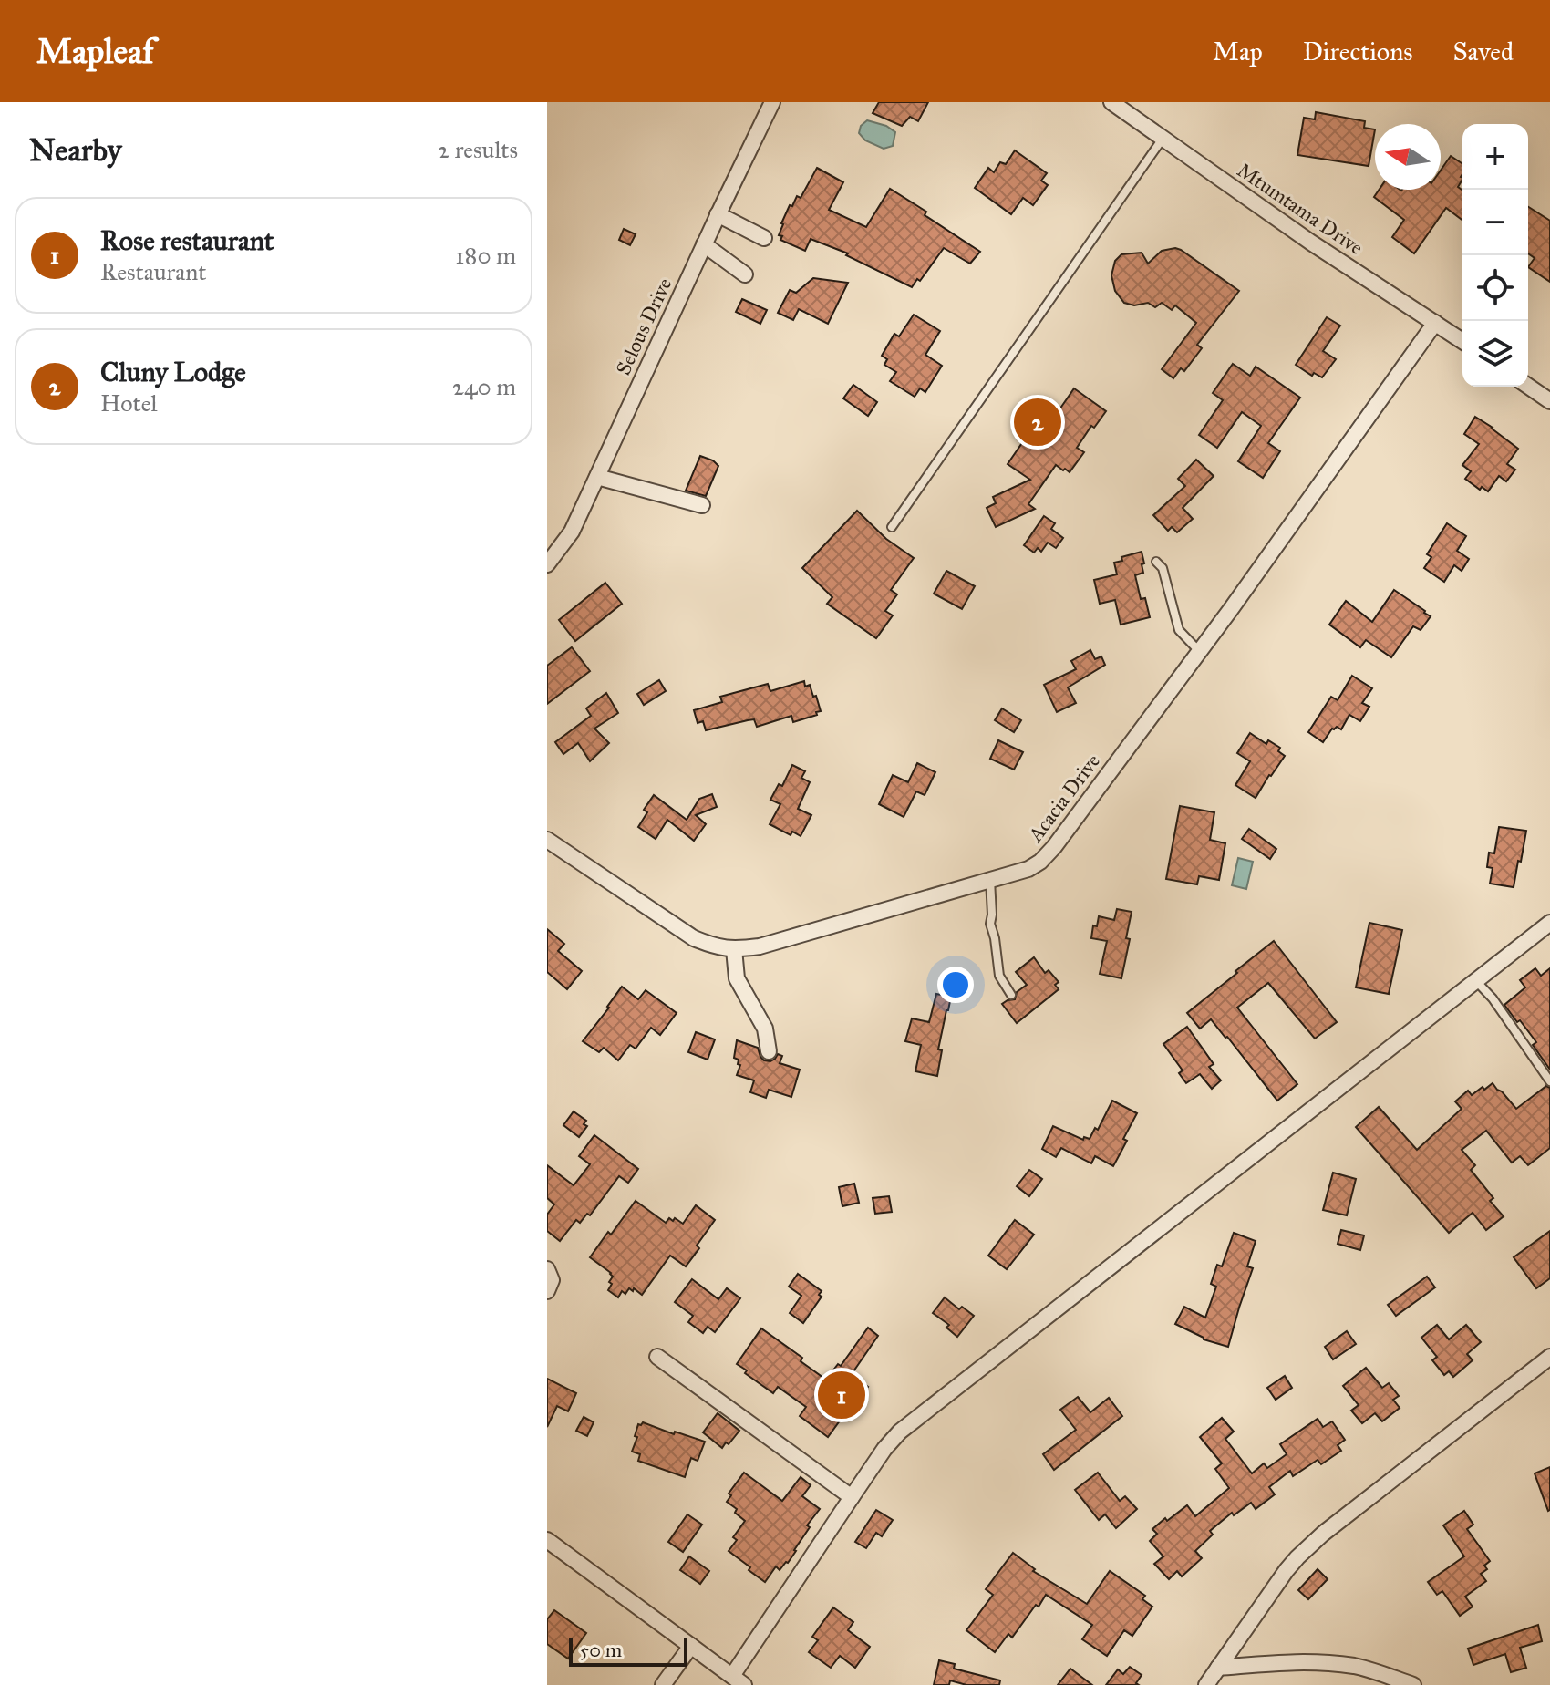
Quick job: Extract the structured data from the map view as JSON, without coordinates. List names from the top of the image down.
{
  "streets": {
    "street": ["Mtumtama Drive", "Selous Drive", "Acacia Drive"]
  },
  "crossings": [
    ["Mtumtama Drive", "Acacia Drive"]
  ],
  "scale_bar": "50 m",
  "north": "left",
  "page": {
    "header": "Mapleaf",
    "nav": ["Map", "Directions", "Saved"],
    "heading": ["Nearby", "2 results"],
    "map_buttons": ["+", "−"],
    "list": [
      {
        "mark": "1",
        "name": "Rose restaurant",
        "note": "Restaurant",
        "value": "180 m"
      },
      {
        "mark": "2",
        "name": "Cluny Lodge",
        "note": "Hotel",
        "value": "240 m"
      }
    ],
    "pins": ["2", "1"],
    "scale": "50 m"
  }
}
